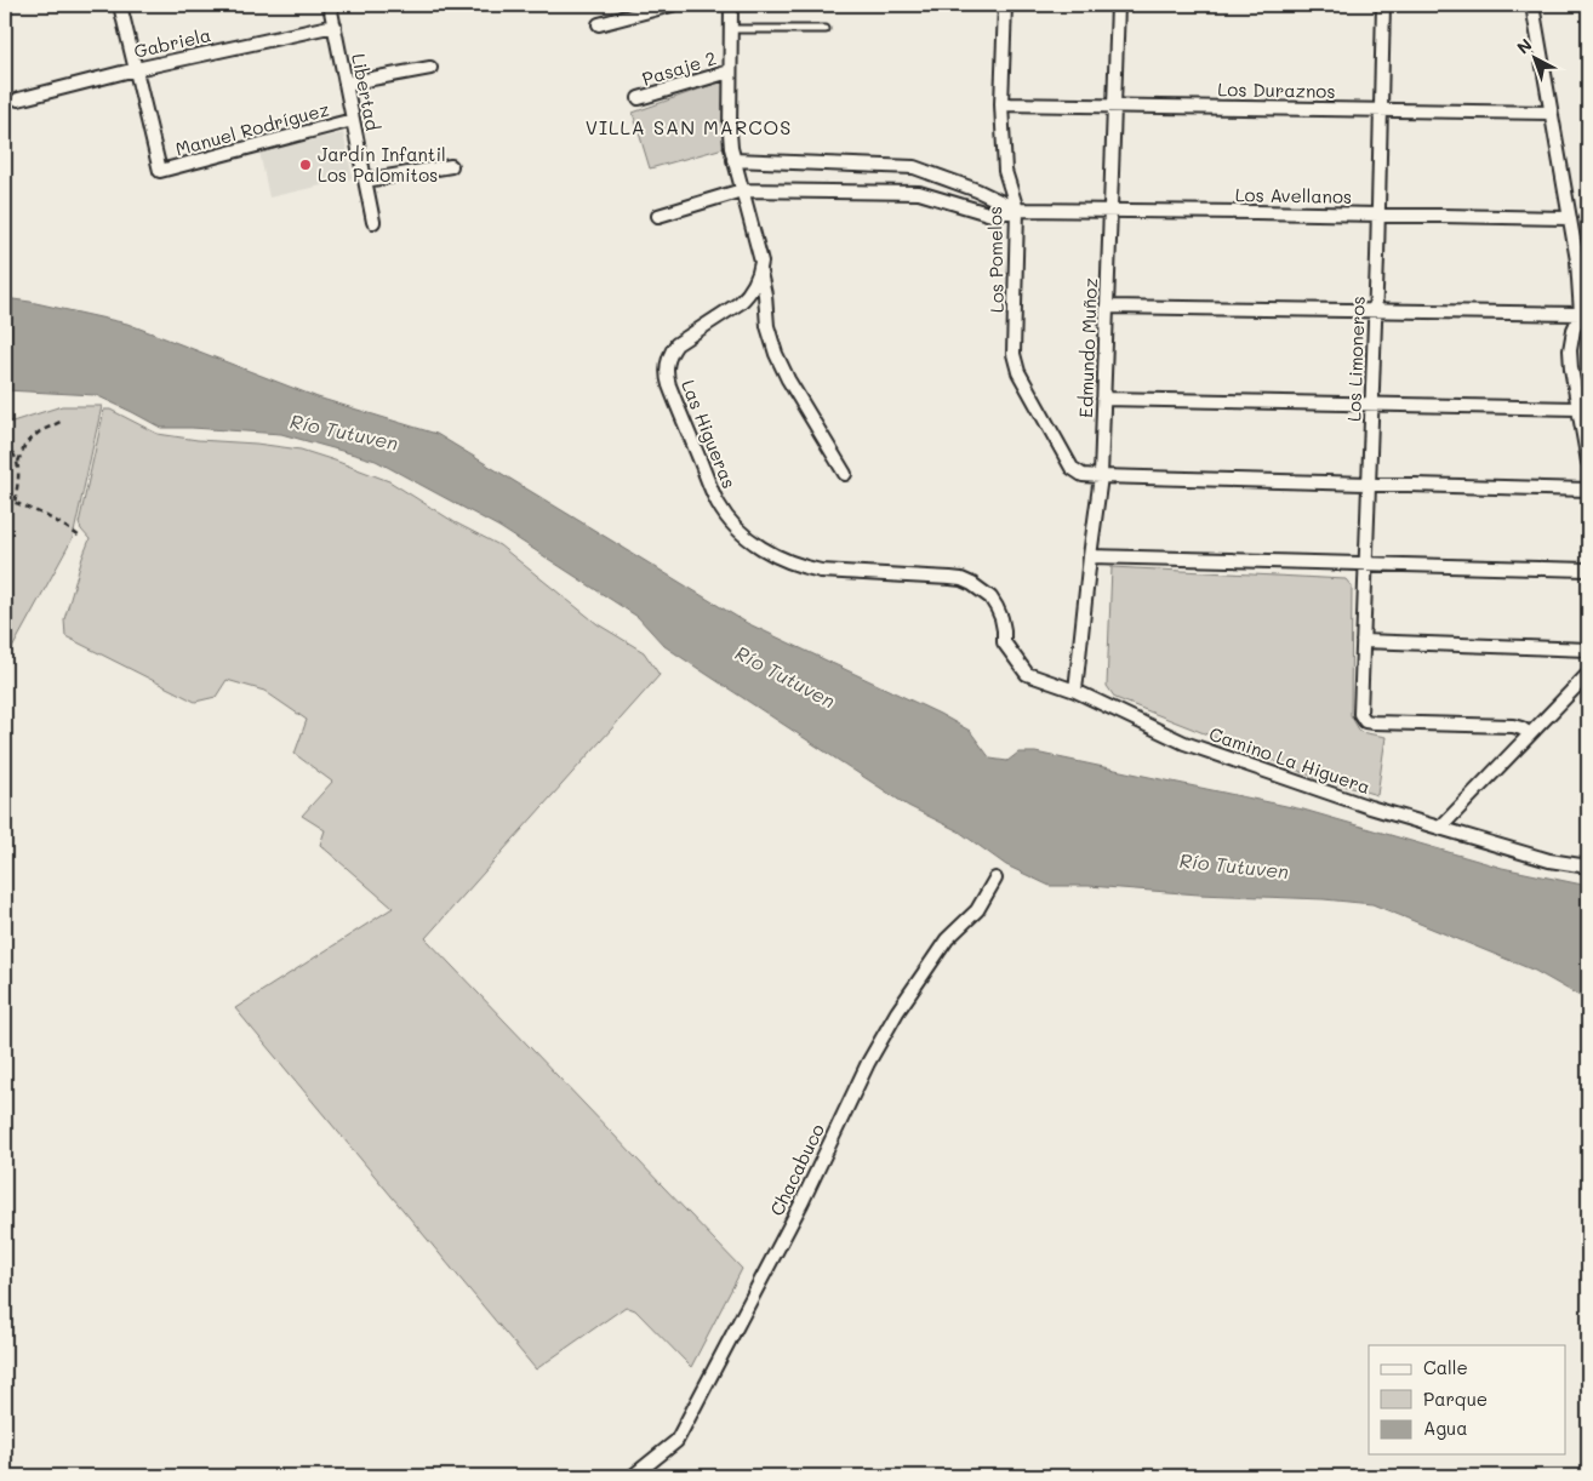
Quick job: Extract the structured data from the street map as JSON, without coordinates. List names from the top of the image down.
{
  "streets": {
    "street": [
      "Gabriela",
      "Pasaje 2",
      "Los Duraznos",
      "Libertad",
      "Manuel Rodríguez",
      "Los Avellanos",
      "Los Pomelos",
      "Edmundo Muñoz",
      "Los Limoneros",
      "Las Higueras",
      "Camino La Higuera",
      "Chacabuco"
    ]
  },
  "crossings": [
    ["Gabriela", "Libertad"],
    ["Gabriela", "Manuel Rodríguez"],
    ["Los Duraznos", "Los Pomelos"],
    ["Los Duraznos", "Edmundo Muñoz"],
    ["Los Duraznos", "Los Limoneros"],
    ["Libertad", "Manuel Rodríguez"],
    ["Los Avellanos", "Los Pomelos"],
    ["Los Avellanos", "Edmundo Muñoz"],
    ["Los Avellanos", "Los Limoneros"],
    ["Los Pomelos", "Edmundo Muñoz"],
    ["Los Pomelos", "Los Limoneros"],
    ["Edmundo Muñoz", "Camino La Higuera"],
    ["Las Higueras", "Camino La Higuera"]
  ],
  "districts": ["VILLA SAN MARCOS"],
  "water": ["Río Tutuven"],
  "places": ["Jardín Infantil Los Palomitos"],
  "legend": ["Calle", "Parque", "Agua"],
  "north": "top left"
}
